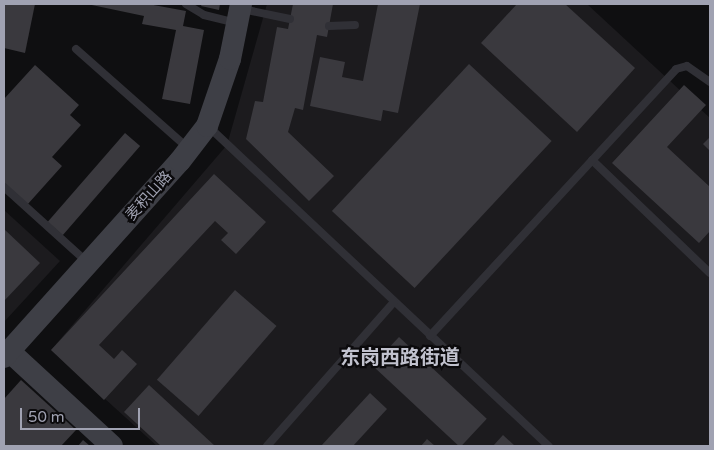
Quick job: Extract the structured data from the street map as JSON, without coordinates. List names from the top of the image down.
{
  "streets": {
    "street": ["麦积山路"]
  },
  "districts": ["东岗西路街道"],
  "scale_bar": "50 m"
}
